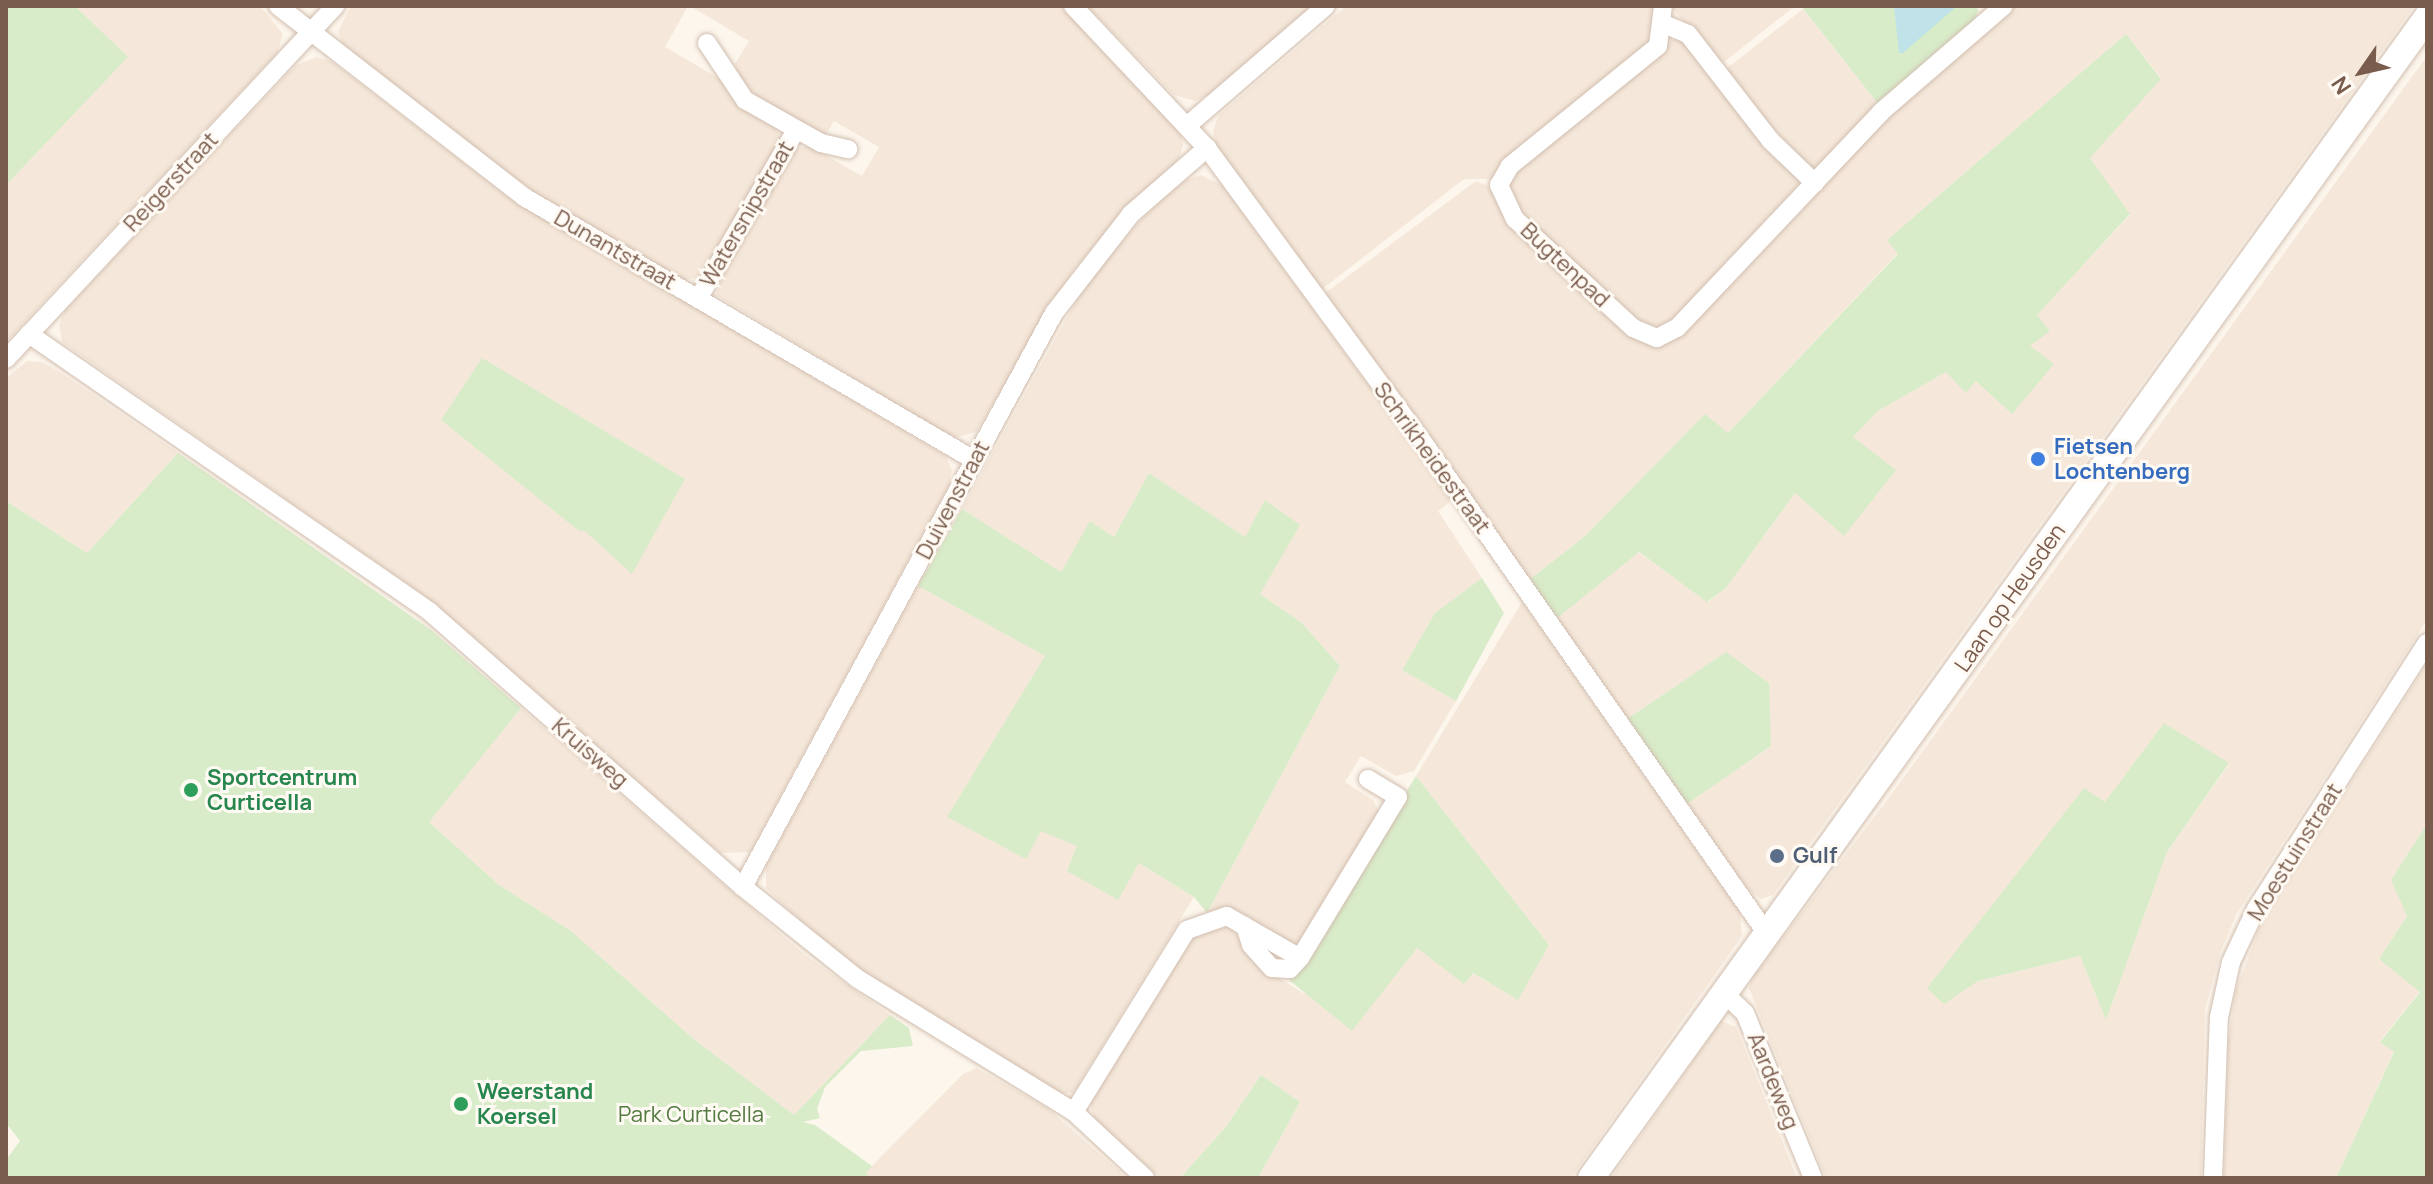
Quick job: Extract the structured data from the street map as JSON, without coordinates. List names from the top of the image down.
{
  "streets": {
    "street": [
      "Reigerstraat",
      "Watersnipstraat",
      "Dunantstraat",
      "Bugtenpad",
      "Schrikheidestraat",
      "Duivenstraat",
      "Laan op Heusden",
      "Kruisweg",
      "Moestuinstraat",
      "Aardeweg"
    ]
  },
  "crossings": [
    ["Reigerstraat", "Dunantstraat"],
    ["Reigerstraat", "Kruisweg"],
    ["Watersnipstraat", "Dunantstraat"],
    ["Dunantstraat", "Duivenstraat"],
    ["Schrikheidestraat", "Duivenstraat"],
    ["Schrikheidestraat", "Laan op Heusden"],
    ["Duivenstraat", "Kruisweg"],
    ["Laan op Heusden", "Aardeweg"]
  ],
  "parks": ["Park Curticella"],
  "places": [
    "Fietsen Lochtenberg",
    "Sportcentrum Curticella",
    "Gulf",
    "Weerstand Koersel"
  ],
  "north": "bottom left"
}
